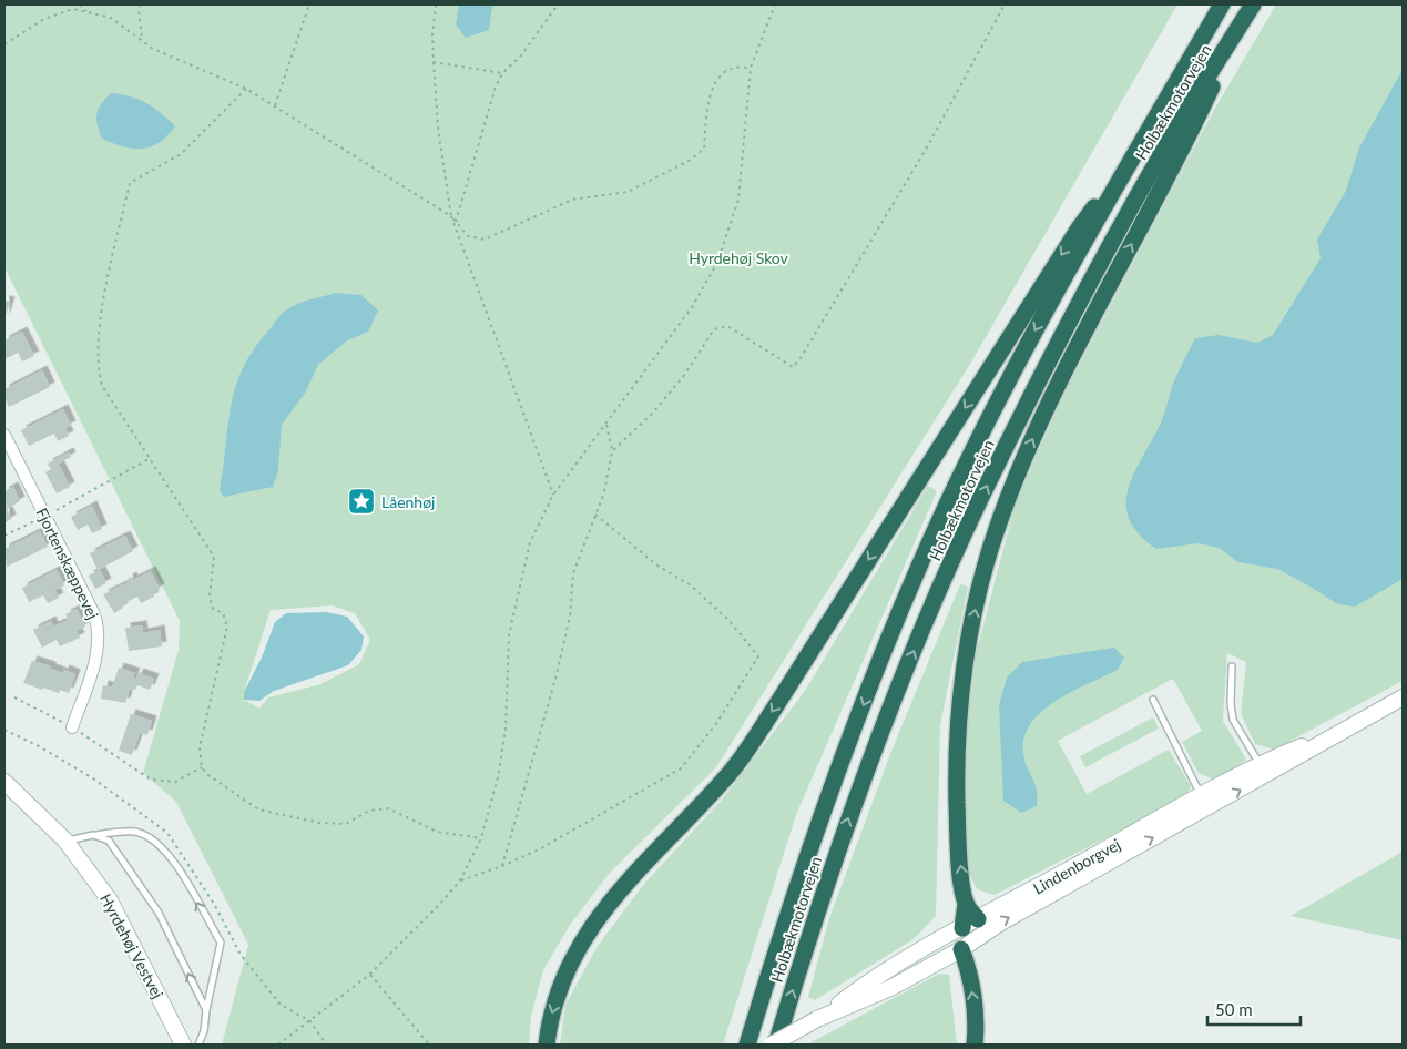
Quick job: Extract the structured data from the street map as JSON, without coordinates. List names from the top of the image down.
{
  "streets": {
    "highway": ["Holbækmotorvejen"],
    "main road": ["Lindenborgvej", "Hyrdehøj Vestvej"],
    "street": ["Fjortenskæppevej"]
  },
  "crossings": [
    ["Holbækmotorvejen", "Lindenborgvej"]
  ],
  "parks": ["Hyrdehøj Skov"],
  "places": {
    "place": ["Låenhøj"]
  },
  "scale_bar": "50 m"
}
